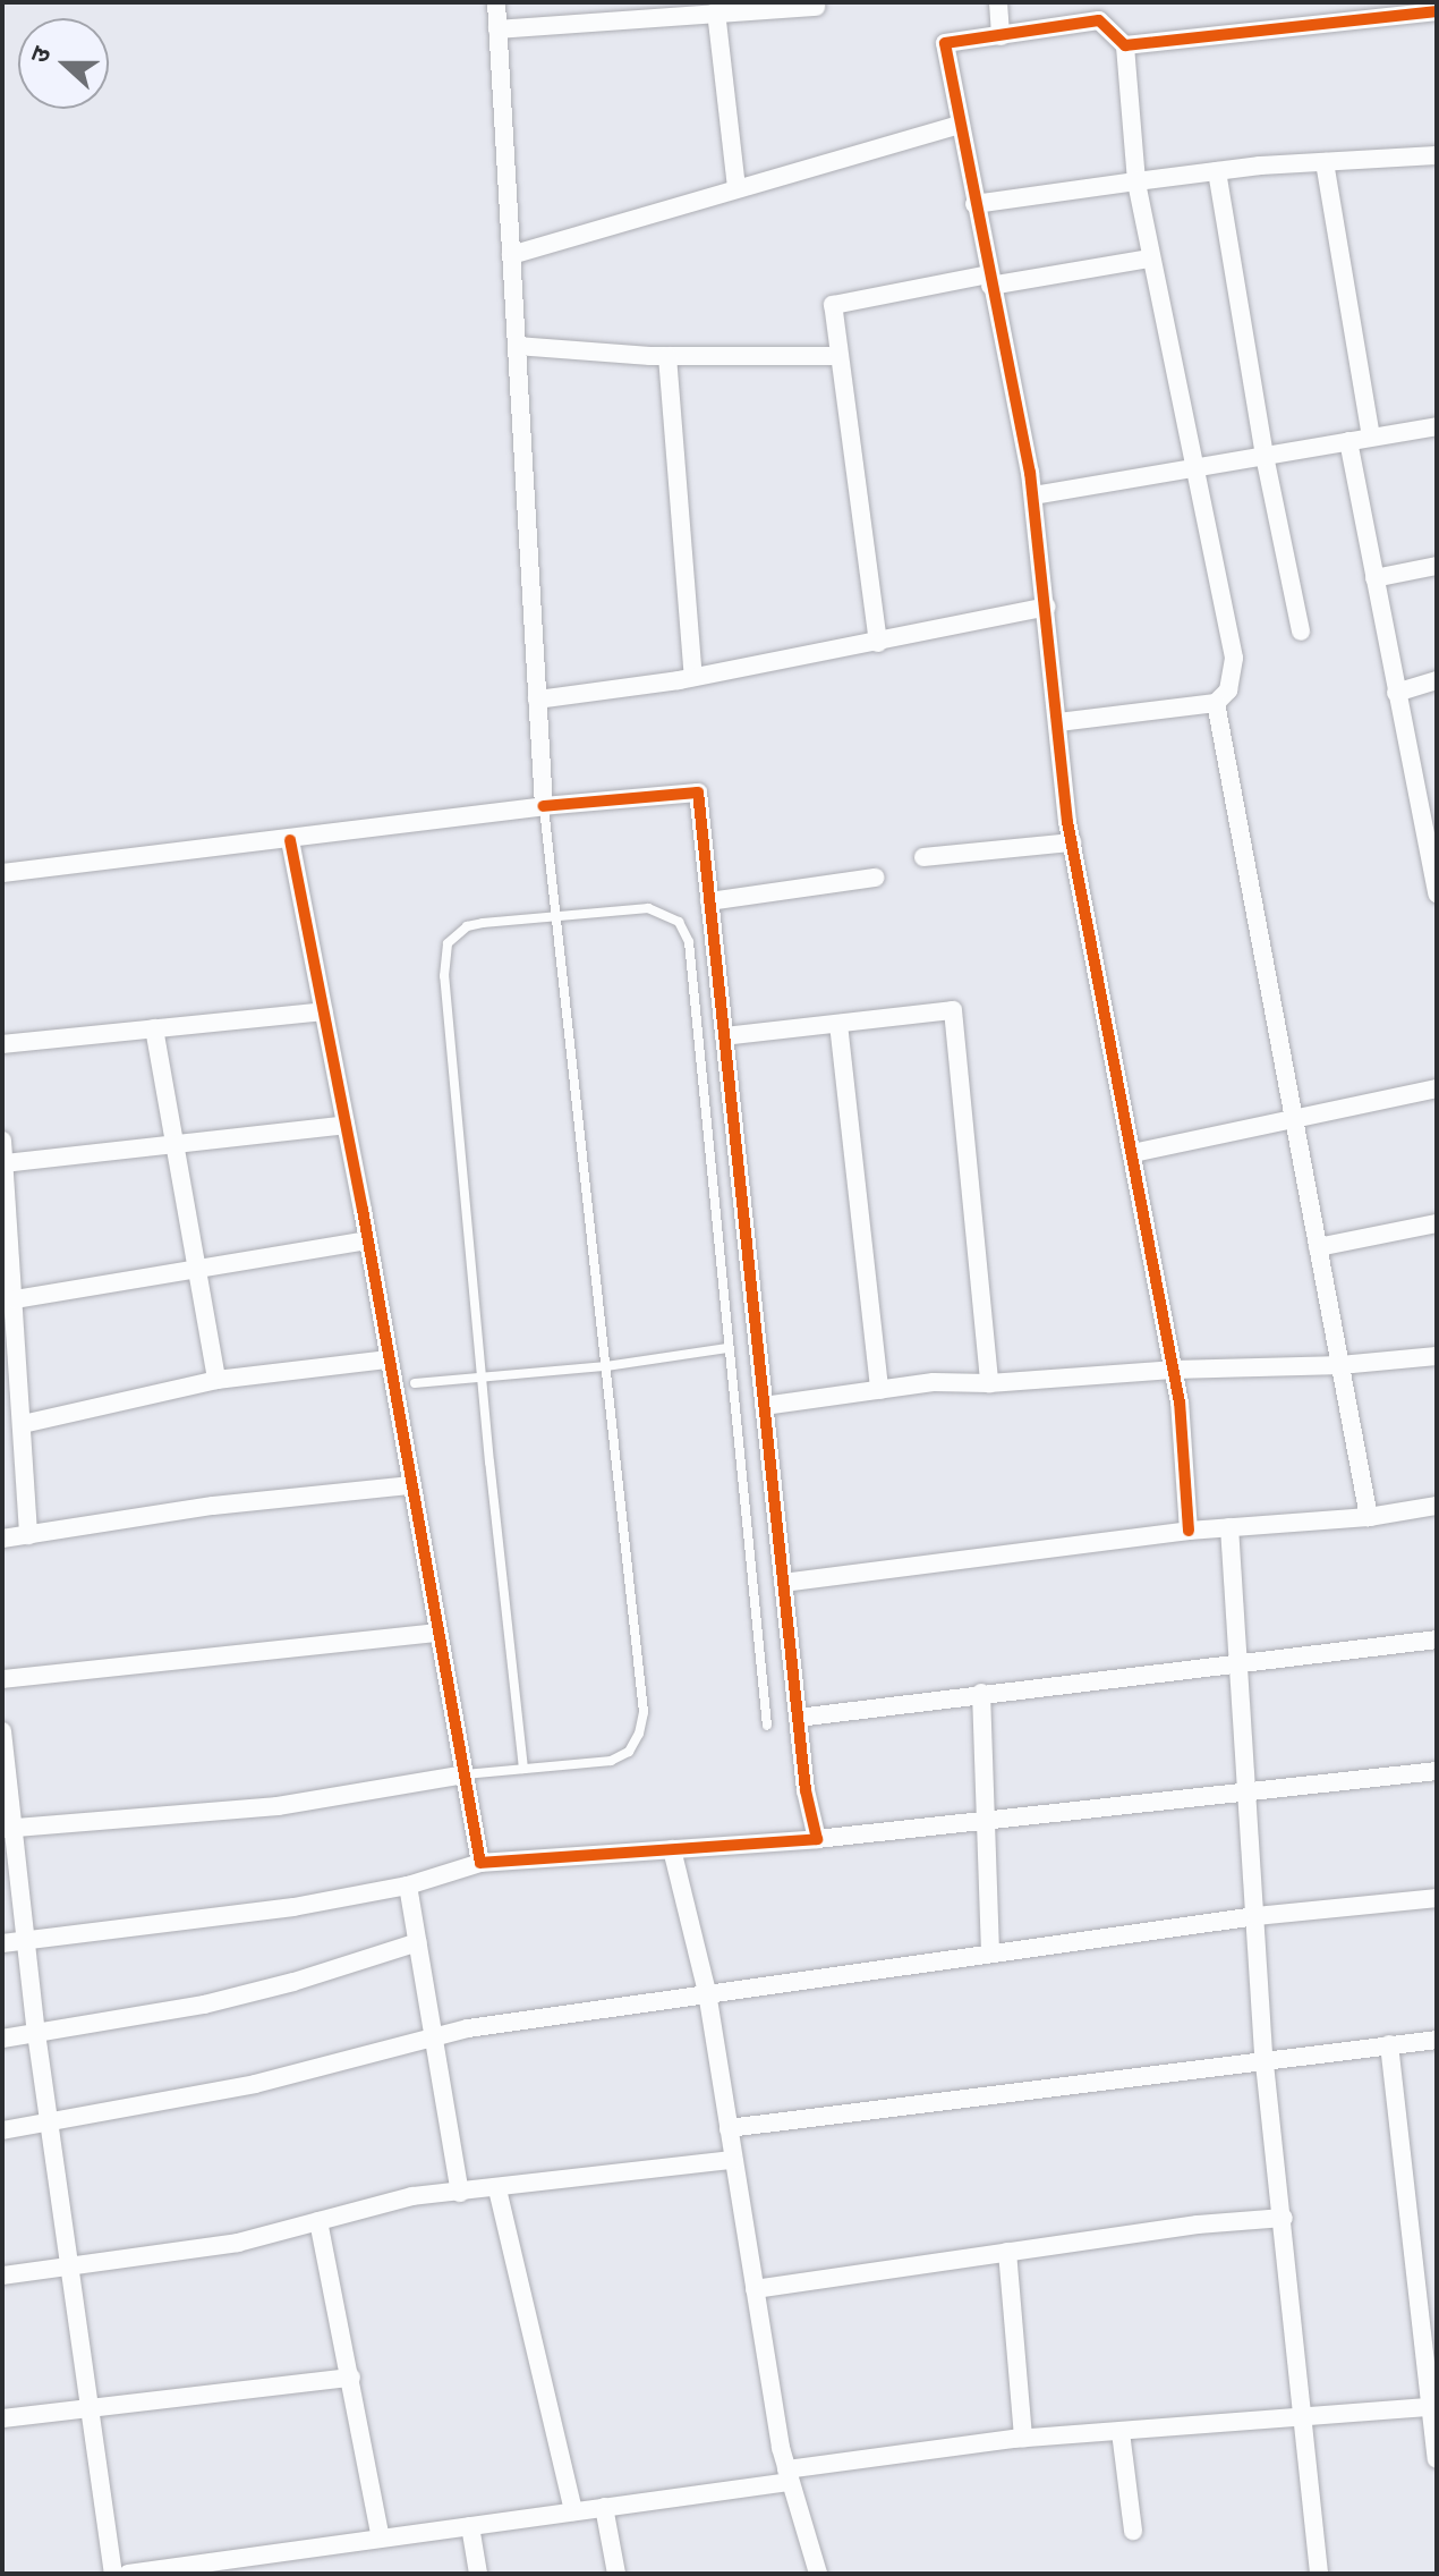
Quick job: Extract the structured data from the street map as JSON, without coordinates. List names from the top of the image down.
{
  "north": "left"
}
